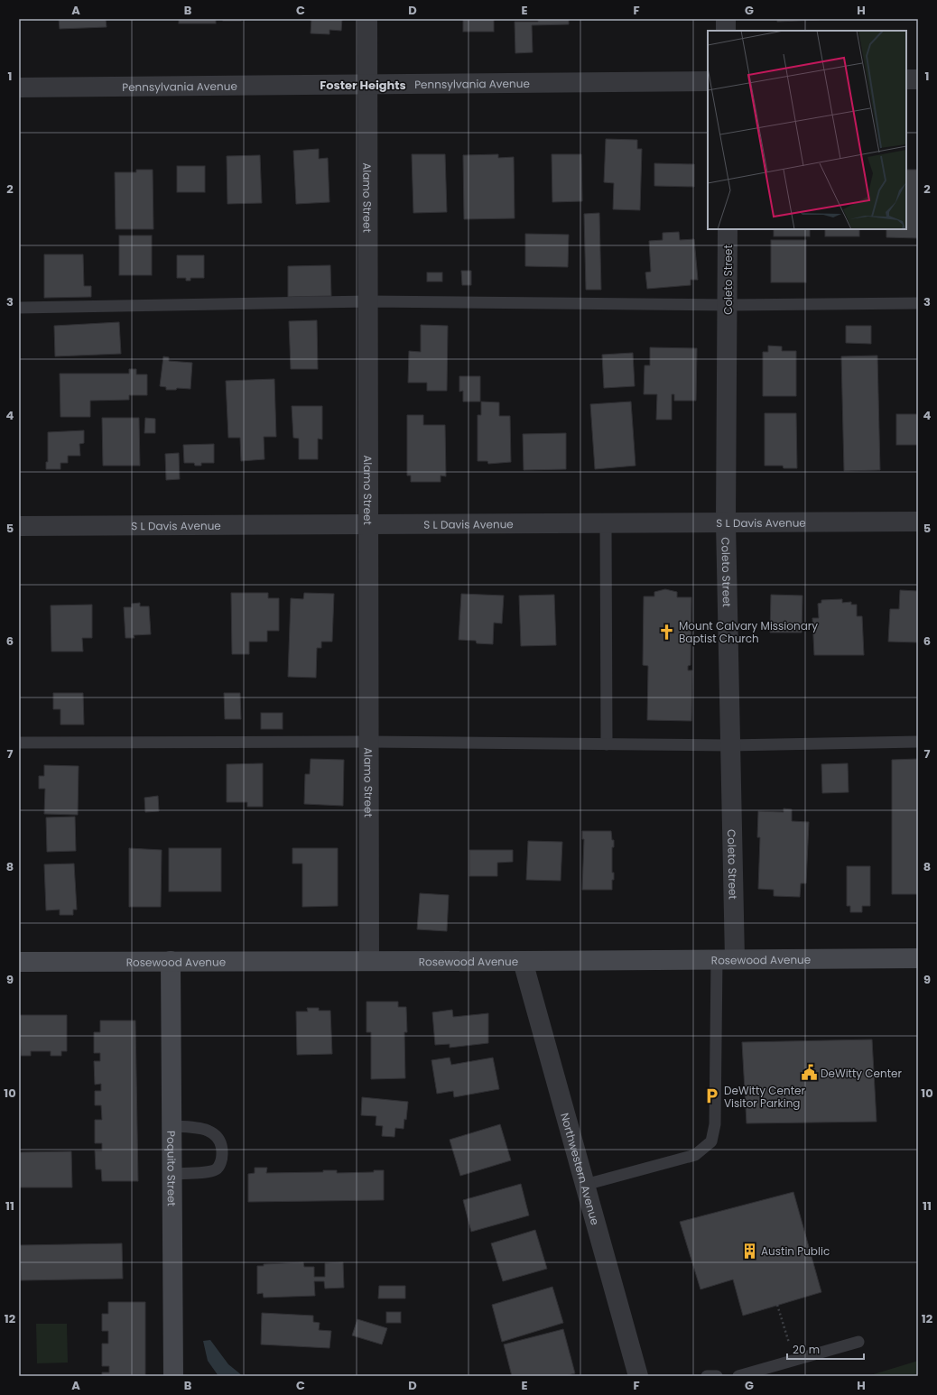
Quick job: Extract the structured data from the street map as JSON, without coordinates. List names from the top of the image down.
{
  "streets": {
    "street": [
      "Pennsylvania Avenue",
      "Alamo Street",
      "Coleto Street",
      "S L Davis Avenue",
      "Rosewood Avenue",
      "Poquito Street",
      "Northwestern Avenue"
    ]
  },
  "crossings": [
    ["Pennsylvania Avenue", "Alamo Street"],
    ["Alamo Street", "S L Davis Avenue"],
    ["Alamo Street", "Rosewood Avenue"],
    ["Coleto Street", "S L Davis Avenue"],
    ["Coleto Street", "Rosewood Avenue"],
    ["Rosewood Avenue", "Poquito Street"],
    ["Rosewood Avenue", "Northwestern Avenue"]
  ],
  "districts": ["Foster Heights"],
  "places": {
    "church": ["Mount Calvary Missionary Baptist Church"],
    "public building": ["DeWitty Center"],
    "parking": ["DeWitty Center Visitor Parking"],
    "building": ["Austin Public"]
  },
  "scale_bar": "20 m",
  "grid": {
    "columns": [
      "A",
      "B",
      "C",
      "D",
      "E",
      "F",
      "G",
      "H"
    ],
    "rows": [
      "1",
      "2",
      "3",
      "4",
      "5",
      "6",
      "7",
      "8",
      "9",
      "10",
      "11",
      "12"
    ]
  }
}
